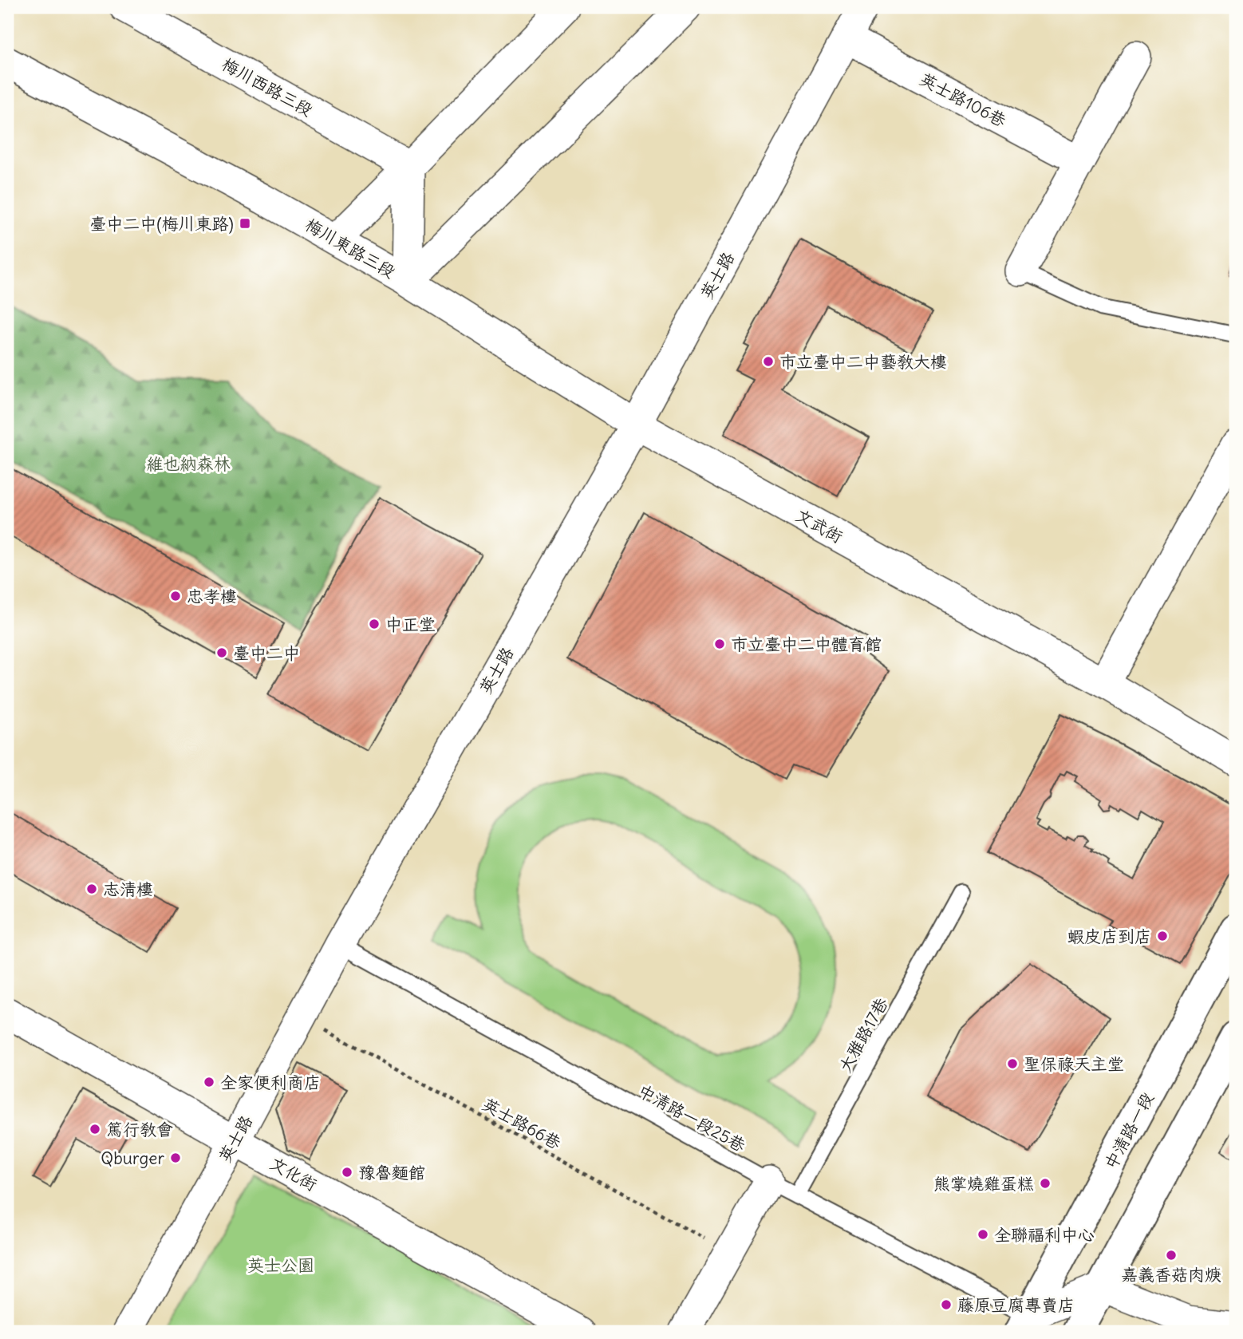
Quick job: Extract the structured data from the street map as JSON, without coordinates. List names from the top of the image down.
{
  "streets": {
    "main road": ["中清路一段"],
    "street": [
      "梅川西路三段",
      "英士路106巷",
      "梅川東路三段",
      "英士路",
      "文武街",
      "文化街"
    ],
    "lane": ["大雅路17巷", "中清路一段25巷"],
    "path": ["英士路66巷"]
  },
  "crossings": [
    ["英士路106巷", "英士路"],
    ["梅川東路三段", "文武街"],
    ["英士路", "文武街"],
    ["英士路", "中清路一段25巷"],
    ["英士路", "英士路66巷"],
    ["英士路", "文化街"],
    ["大雅路17巷", "中清路一段25巷"],
    ["中清路一段25巷", "中清路一段"]
  ],
  "parks": ["維也納森林", "英士公園"],
  "places": {
    "transit": ["臺中二中(梅川東路)"],
    "other": [
      "市立臺中二中藝教大樓",
      "忠孝樓",
      "中正堂",
      "市立臺中二中體育館",
      "臺中二中",
      "志清樓",
      "蝦皮店到店",
      "聖保祿天主堂",
      "全家便利商店",
      "篤行教會",
      "Qburger",
      "豫魯麵館",
      "熊掌燒雞蛋糕",
      "全聯福利中心",
      "嘉義香菇肉焿",
      "藤原豆腐專賣店"
    ]
  }
}
